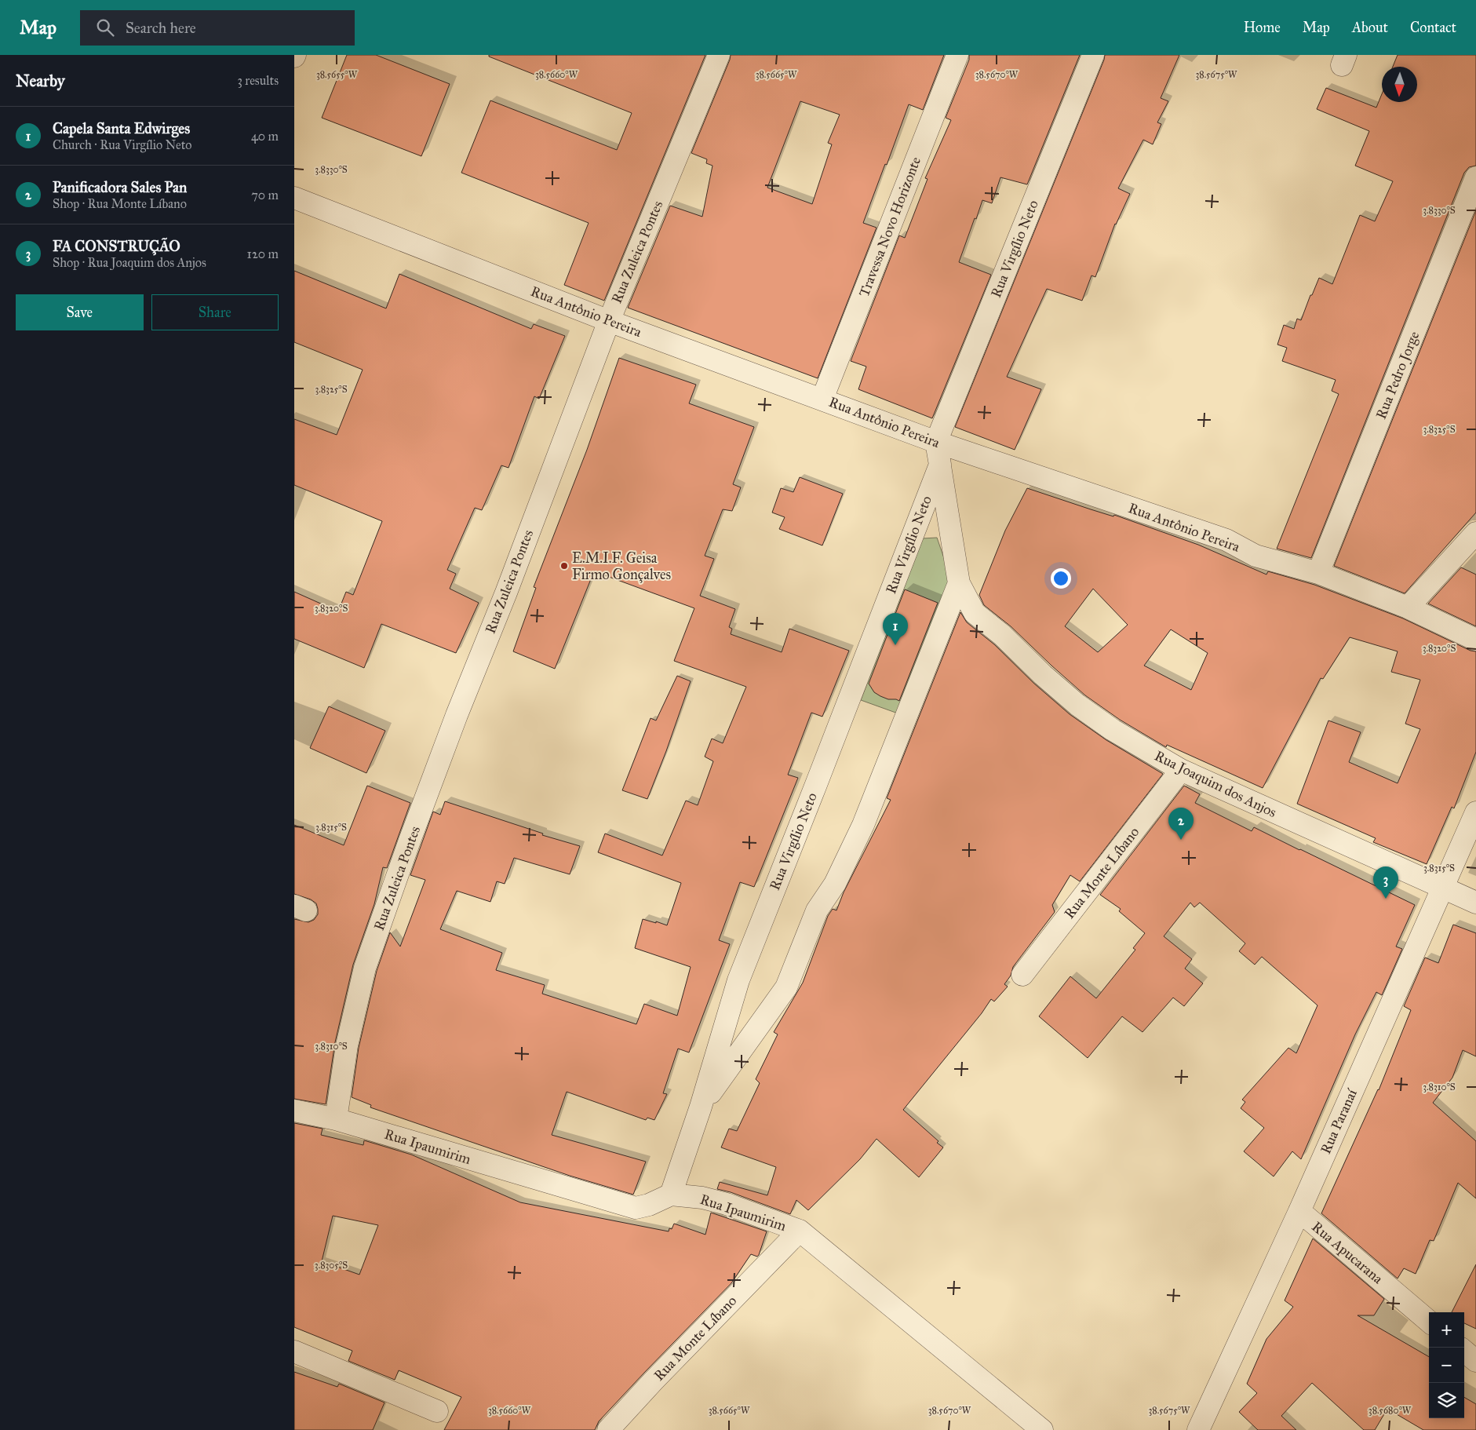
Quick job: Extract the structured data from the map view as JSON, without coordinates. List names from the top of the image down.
{
  "streets": {
    "street": [
      "Travessa Novo Horizonte",
      "Rua Virgílio Neto",
      "Rua Zuleica Pontes",
      "Rua Antônio Pereira",
      "Rua Pedro Jorge",
      "Rua Joaquim dos Anjos",
      "Rua Monte Líbano",
      "Rua Paranaí",
      "Rua Ipaumirim",
      "Rua Apucarana"
    ]
  },
  "crossings": [
    ["Travessa Novo Horizonte", "Rua Antônio Pereira"],
    ["Rua Virgílio Neto", "Rua Antônio Pereira"],
    ["Rua Virgílio Neto", "Rua Joaquim dos Anjos"],
    ["Rua Virgílio Neto", "Rua Ipaumirim"],
    ["Rua Zuleica Pontes", "Rua Antônio Pereira"],
    ["Rua Zuleica Pontes", "Rua Ipaumirim"],
    ["Rua Antônio Pereira", "Rua Pedro Jorge"],
    ["Rua Joaquim dos Anjos", "Rua Monte Líbano"],
    ["Rua Joaquim dos Anjos", "Rua Paranaí"],
    ["Rua Monte Líbano", "Rua Ipaumirim"],
    ["Rua Paranaí", "Rua Apucarana"]
  ],
  "places": ["E.M.I.F. Geisa Firmo Gonçalves"],
  "north": "bottom",
  "page": {
    "header": "Map",
    "search": "Search here",
    "nav": [
      "Home",
      "Map",
      "About",
      "Contact"
    ],
    "heading": ["Nearby", "3 results"],
    "list": [
      {
        "mark": "1",
        "name": "Capela Santa Edwirges",
        "note": "Church · Rua Virgílio Neto",
        "value": "40 m"
      },
      {
        "mark": "2",
        "name": "Panificadora Sales Pan",
        "note": "Shop · Rua Monte Líbano",
        "value": "70 m"
      },
      {
        "mark": "3",
        "name": "FA CONSTRUÇÃO",
        "note": "Shop · Rua Joaquim dos Anjos",
        "value": "120 m"
      }
    ],
    "buttons": ["Save", "Share"],
    "pins": ["1", "2", "3"],
    "map_buttons": ["+", "−"]
  },
  "coordinates": [
    "38.5655°W",
    "38.5660°W",
    "38.5665°W",
    "38.5670°W",
    "38.5675°W",
    "3.8330°S",
    "3.8325°S",
    "3.8320°S",
    "3.8315°S",
    "3.8310°S",
    "3.8305°S",
    "38.5680°W"
  ]
}
